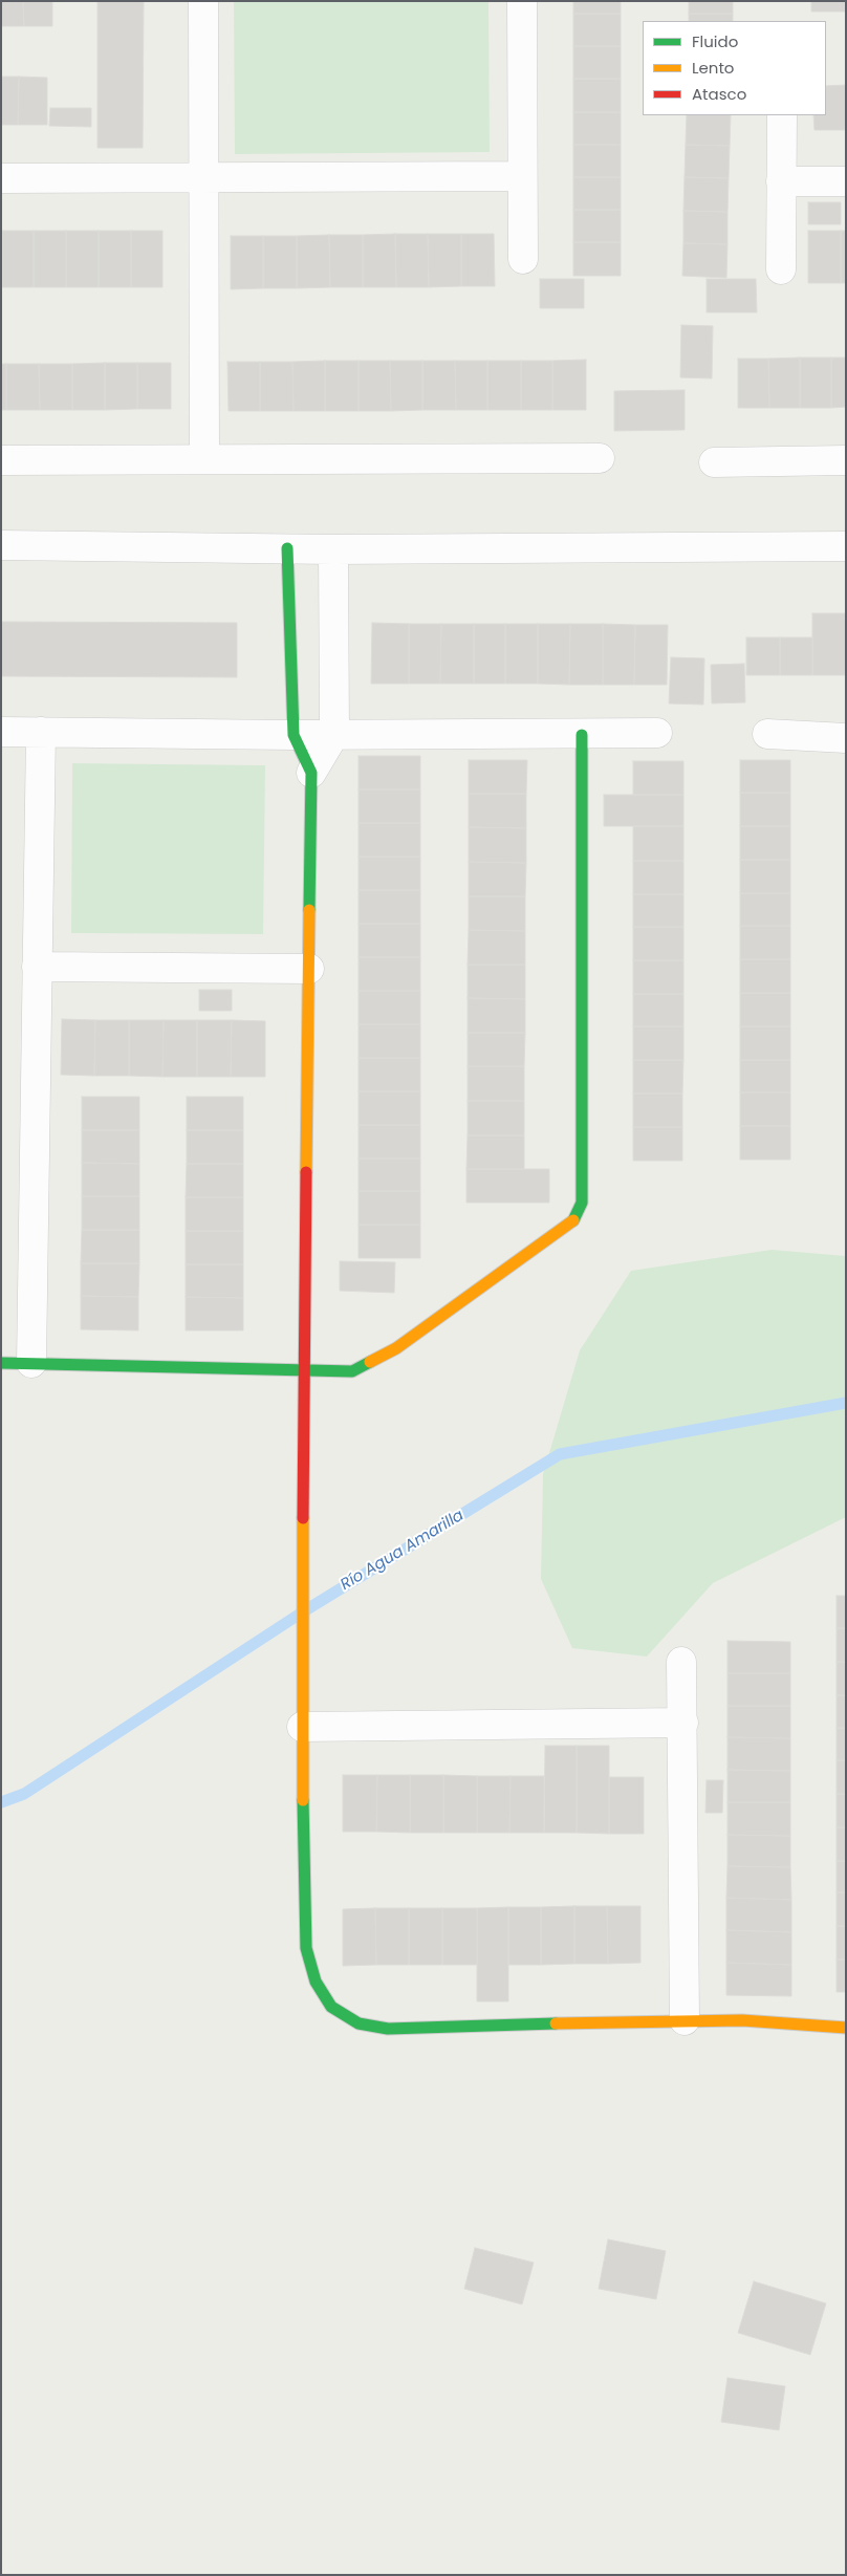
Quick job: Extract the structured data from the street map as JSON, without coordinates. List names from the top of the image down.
{
  "water": ["Río Agua Amarilla"],
  "legend": ["Fluido", "Lento", "Atasco"]
}
